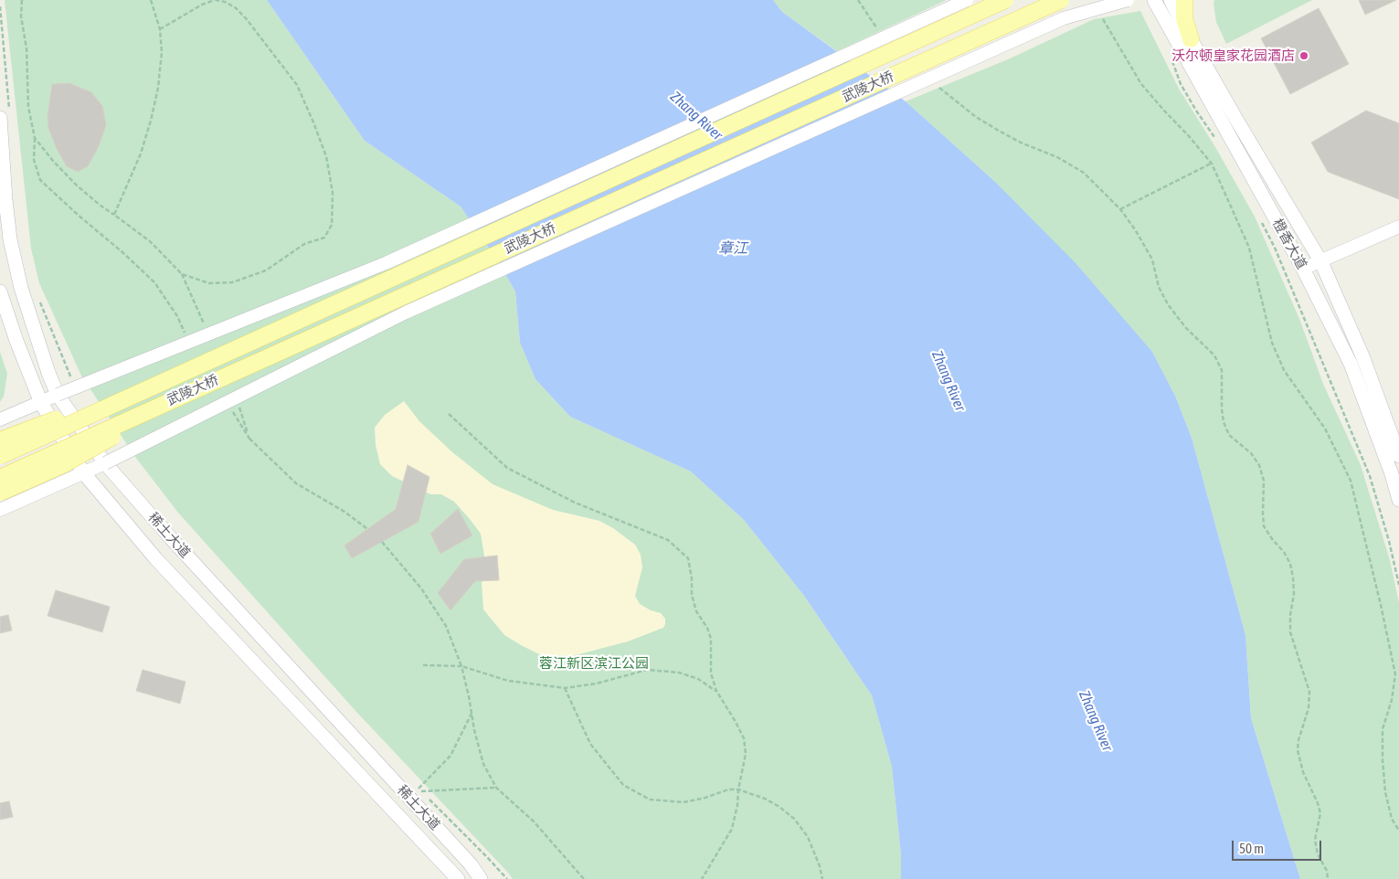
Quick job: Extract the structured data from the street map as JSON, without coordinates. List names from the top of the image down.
{
  "streets": {
    "main road": ["武陵大桥", "橙香大道", "稀土大道"]
  },
  "water": ["Zhang River", "章江"],
  "parks": ["蓉江新区滨江公园"],
  "places": ["沃尔顿皇家花园酒店"],
  "scale_bar": "50 m"
}
